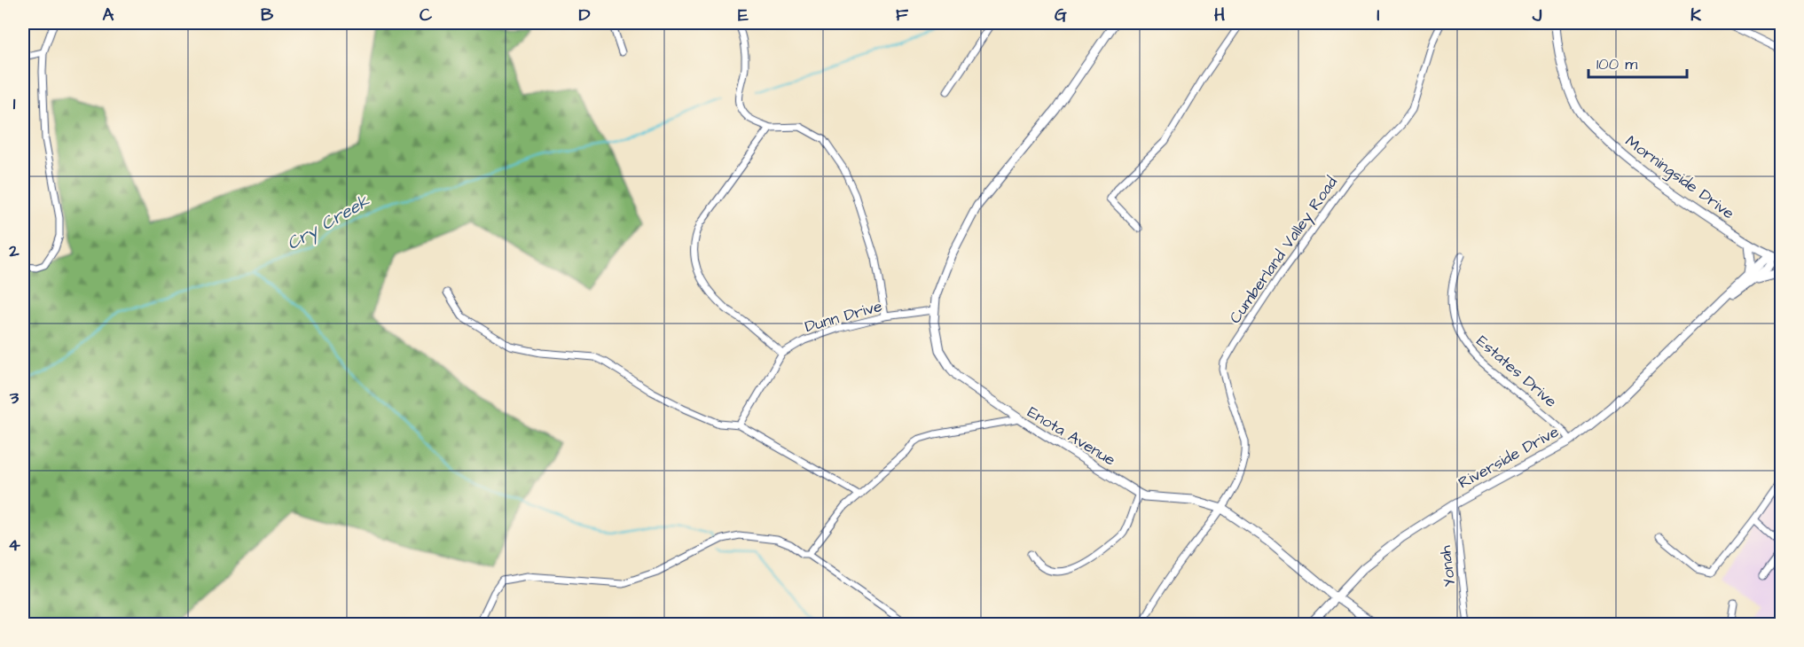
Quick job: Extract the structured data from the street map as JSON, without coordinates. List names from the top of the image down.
{
  "streets": {
    "street": [
      "Morningside Drive",
      "Cumberland Valley Road",
      "Dunn Drive",
      "Estates Drive",
      "Enota Avenue",
      "Riverside Drive",
      "Yonah"
    ]
  },
  "crossings": [
    ["Morningside Drive", "Riverside Drive"],
    ["Cumberland Valley Road", "Enota Avenue"],
    ["Estates Drive", "Riverside Drive"],
    ["Enota Avenue", "Riverside Drive"],
    ["Riverside Drive", "Yonah"]
  ],
  "water": ["Cry Creek"],
  "scale_bar": "100 m",
  "grid": {
    "columns": [
      "A",
      "B",
      "C",
      "D",
      "E",
      "F",
      "G",
      "H",
      "I",
      "J",
      "K"
    ],
    "rows": [
      "1",
      "2",
      "3",
      "4"
    ]
  }
}
